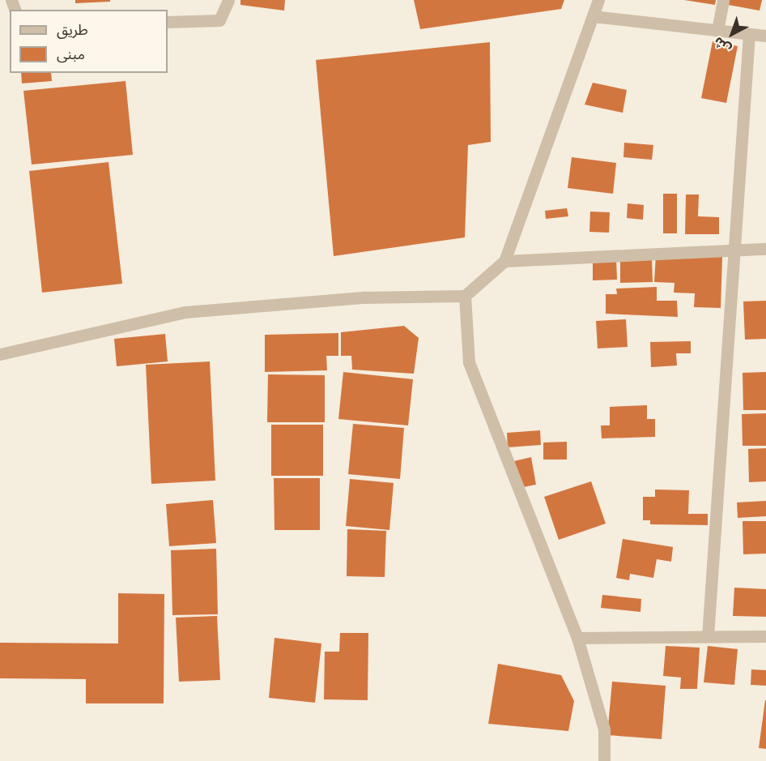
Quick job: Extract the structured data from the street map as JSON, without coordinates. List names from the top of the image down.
{
  "legend": ["طريق", "مبنى"],
  "north": "bottom left"
}
